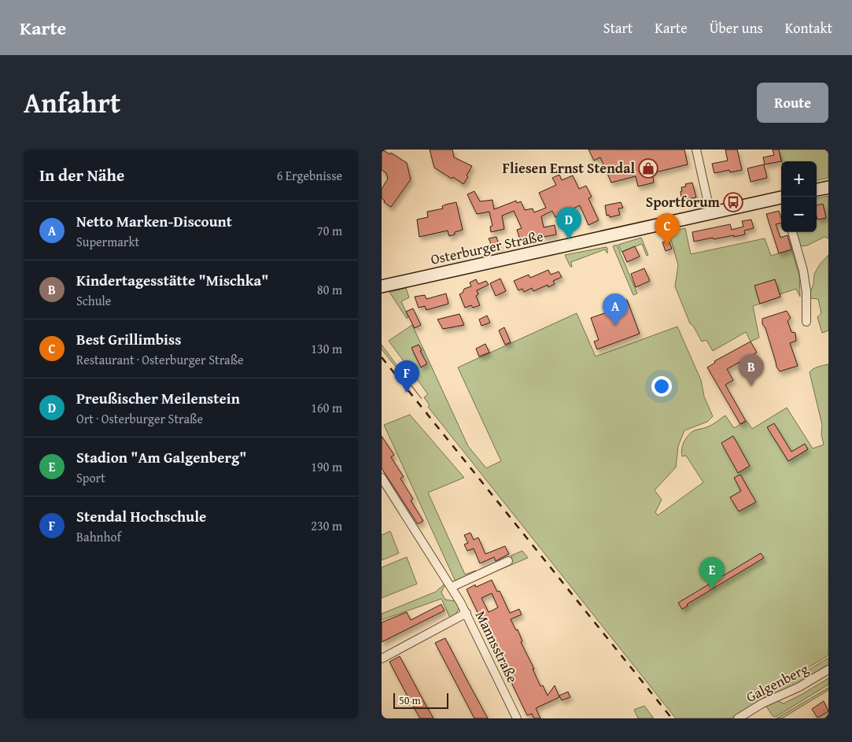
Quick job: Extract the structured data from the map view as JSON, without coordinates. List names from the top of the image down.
{
  "streets": {
    "street": ["Osterburger Straße", "Mannsstraße", "Galgenberg"]
  },
  "places": {
    "shop": ["Fliesen Ernst Stendal"],
    "bus stop": ["Sportforum"]
  },
  "scale_bar": "50 m",
  "page": {
    "header": "Karte",
    "nav": [
      "Start",
      "Karte",
      "Über uns",
      "Kontakt"
    ],
    "title": "Anfahrt",
    "buttons": "Route",
    "heading": ["In der Nähe", "6 Ergebnisse"],
    "map_buttons": ["+", "−"],
    "list": [
      {
        "mark": "A",
        "name": "Netto Marken-Discount",
        "note": "Supermarkt",
        "value": "70 m"
      },
      {
        "mark": "B",
        "name": "Kindertagesstätte \"Mischka\"",
        "note": "Schule",
        "value": "80 m"
      },
      {
        "mark": "C",
        "name": "Best Grillimbiss",
        "note": "Restaurant · Osterburger Straße",
        "value": "130 m"
      },
      {
        "mark": "D",
        "name": "Preußischer Meilenstein",
        "note": "Ort · Osterburger Straße",
        "value": "160 m"
      },
      {
        "mark": "E",
        "name": "Stadion \"Am Galgenberg\"",
        "note": "Sport",
        "value": "190 m"
      },
      {
        "mark": "F",
        "name": "Stendal Hochschule",
        "note": "Bahnhof",
        "value": "230 m"
      }
    ],
    "pins": [
      "D",
      "C",
      "A",
      "B",
      "F",
      "E"
    ],
    "scale": "50 m"
  }
}
